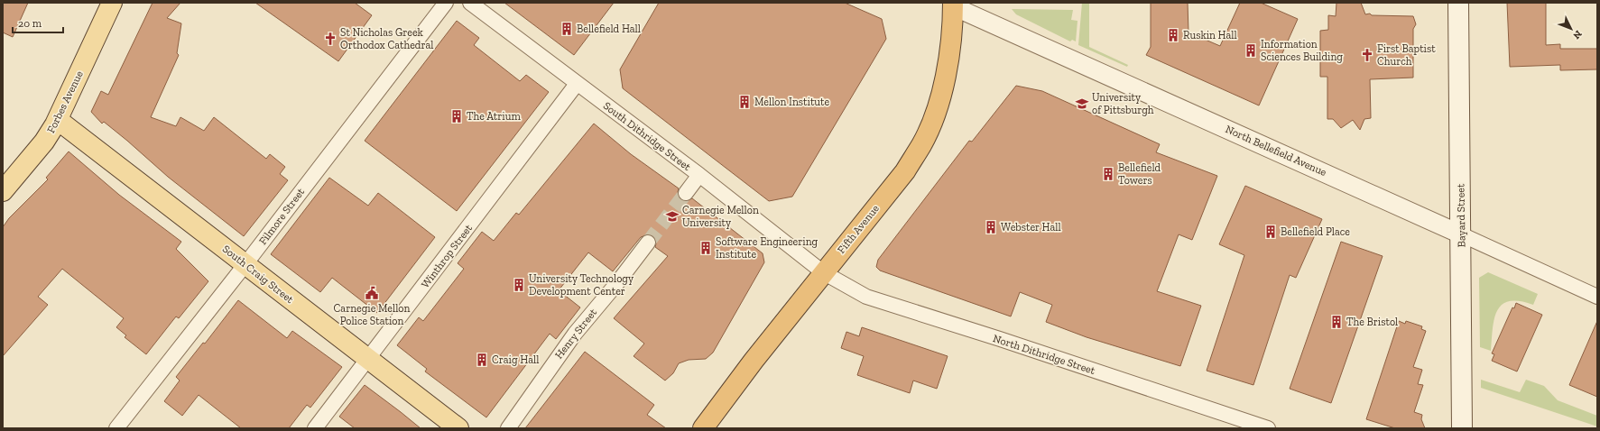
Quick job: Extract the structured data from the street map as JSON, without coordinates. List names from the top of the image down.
{
  "streets": {
    "highway": ["Fifth Avenue"],
    "main road": ["Forbes Avenue", "Bayard Street", "South Craig Street"],
    "street": [
      "South Dithridge Street",
      "North Bellefield Avenue",
      "Filmore Street",
      "Winthrop Street",
      "Henry Street",
      "North Dithridge Street"
    ]
  },
  "crossings": [
    ["Forbes Avenue", "South Craig Street"],
    ["South Dithridge Street", "Fifth Avenue"],
    ["South Dithridge Street", "Winthrop Street"],
    ["South Dithridge Street", "North Dithridge Street"],
    ["North Bellefield Avenue", "Bayard Street"],
    ["North Bellefield Avenue", "Fifth Avenue"],
    ["Filmore Street", "South Craig Street"],
    ["Fifth Avenue", "North Dithridge Street"],
    ["Winthrop Street", "South Craig Street"]
  ],
  "places": {
    "building": [
      "Bellefield Hall",
      "Ruskin Hall",
      "Information Sciences Building",
      "Mellon Institute",
      "The Atrium",
      "Bellefield Towers",
      "Webster Hall",
      "Bellefield Place",
      "Software Engineering Institute",
      "University Technology Development Center",
      "The Bristol",
      "Craig Hall"
    ],
    "church": ["St Nicholas Greek Orthodox Cathedral", "First Baptist Church"],
    "school or university": ["University of Pittsburgh", "Carnegie Mellon University"],
    "public building": ["Carnegie Mellon Police Station"]
  },
  "scale_bar": "20 m",
  "north": "bottom right"
}
